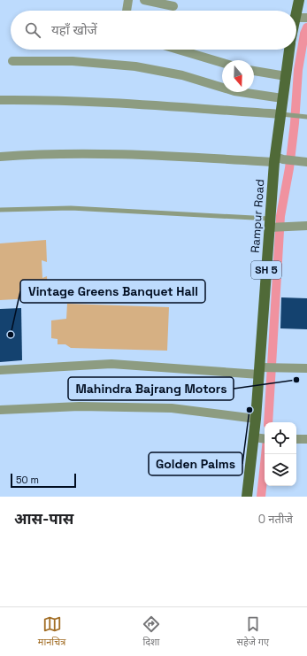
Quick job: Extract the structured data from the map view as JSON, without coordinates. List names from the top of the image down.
{
  "streets": {
    "main road": ["Rampur Road", "SH 5"]
  },
  "places": ["Vintage Greens Banquet Hall", "Mahindra Bajrang Motors", "Golden Palms"],
  "scale_bar": "50 m",
  "north": "bottom",
  "page": {
    "search": "यहाँ खोजें",
    "scale": "50 m",
    "heading": ["आस-पास", "0 नतीजे"],
    "nav": ["मानचित्र", "दिशा", "सहेजे गए"]
  }
}
